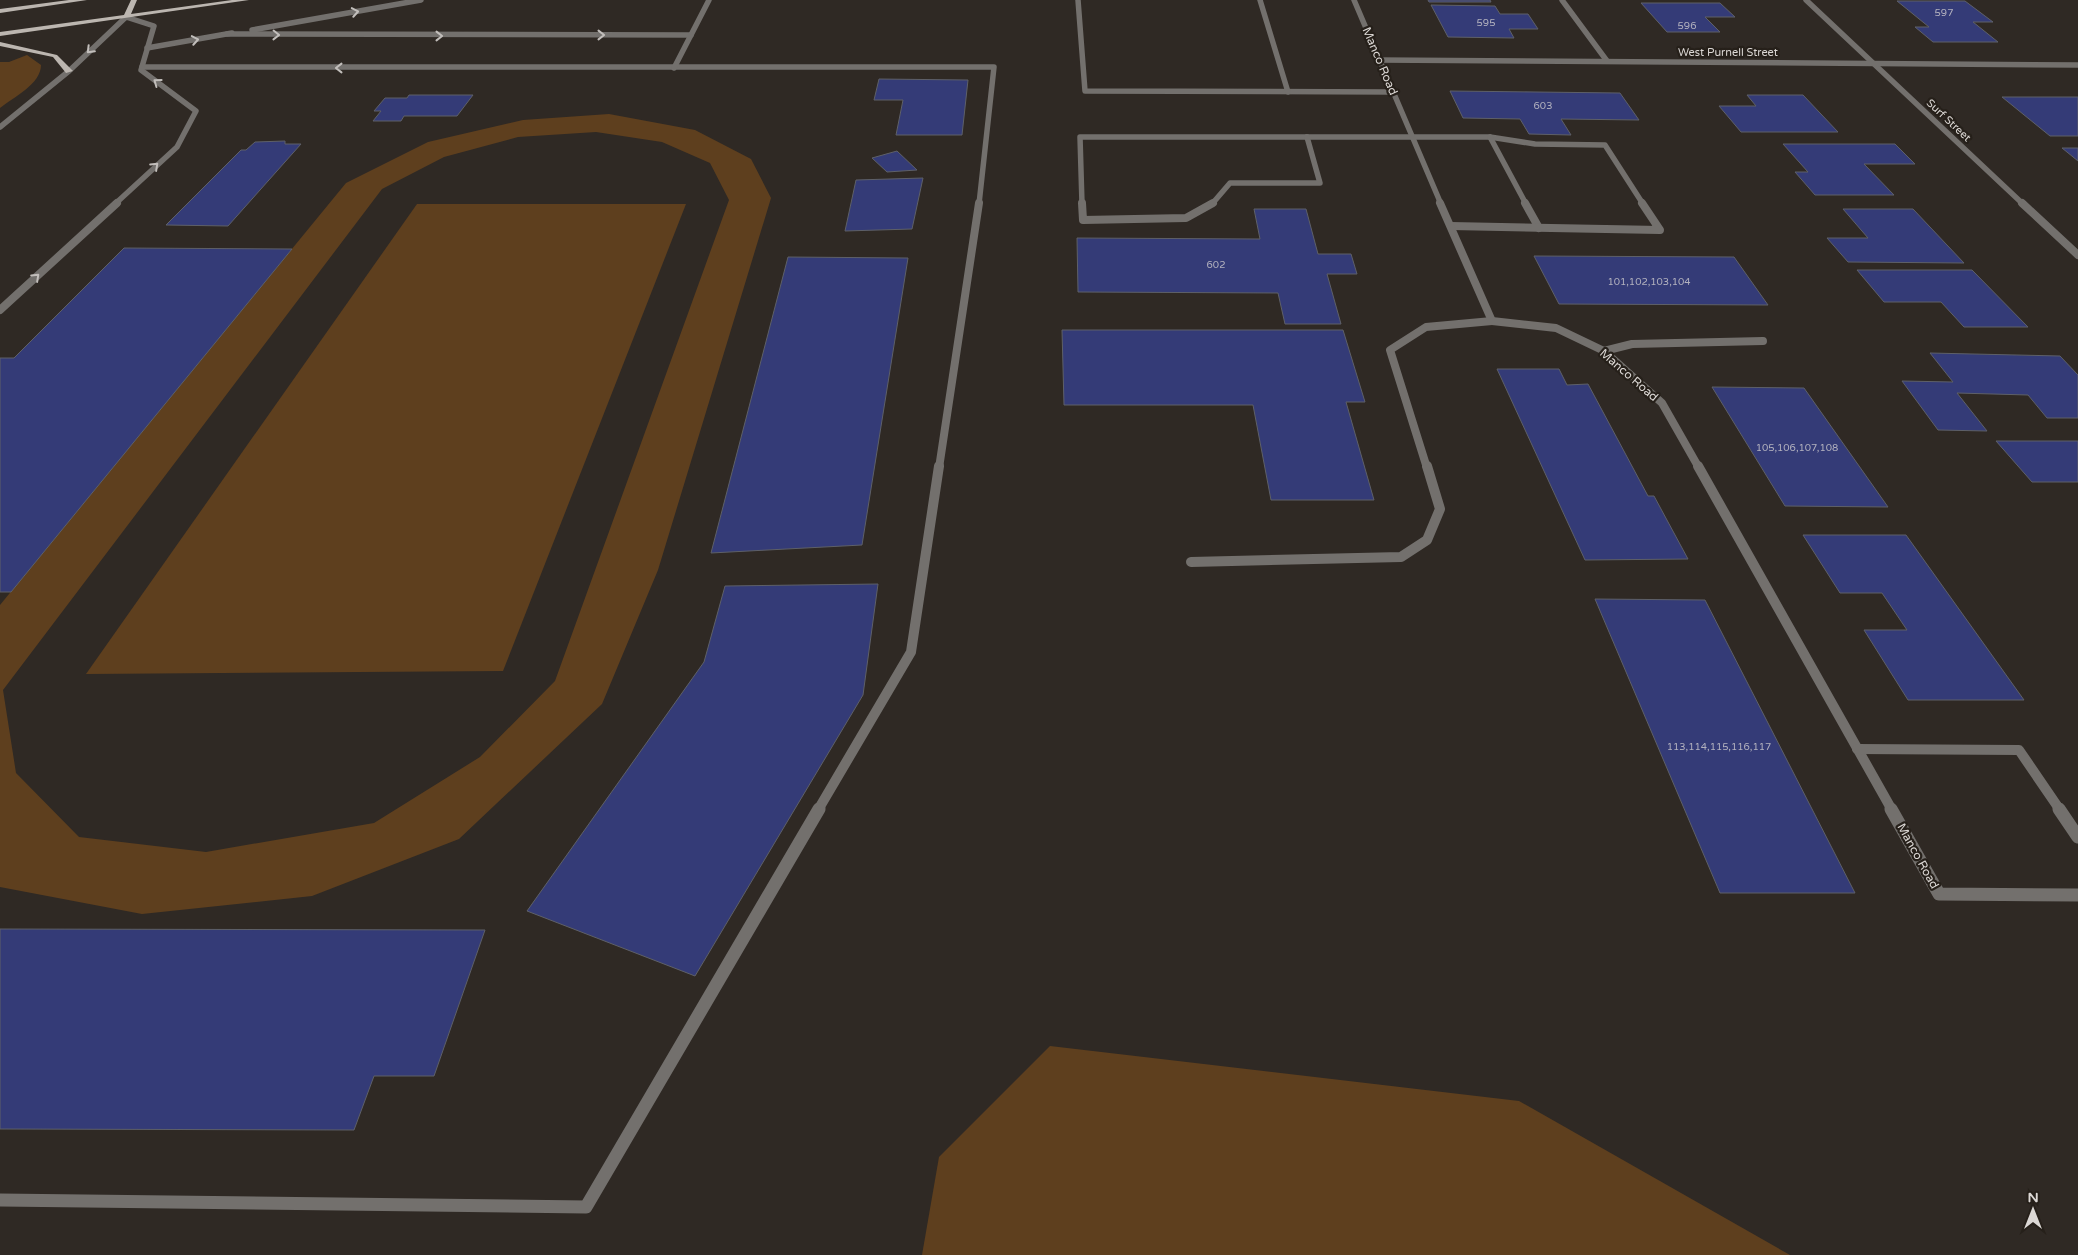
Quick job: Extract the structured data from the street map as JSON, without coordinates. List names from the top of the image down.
{
  "streets": {
    "street": ["West Purnell Street", "Manco Road", "Surf Street"]
  },
  "crossings": [
    ["West Purnell Street", "Manco Road"],
    ["West Purnell Street", "Surf Street"]
  ],
  "house_numbers": [
    "597",
    "595",
    "596",
    "603",
    "602",
    "101,102,103,104",
    "105,106,107,108",
    "113,114,115,116,117"
  ],
  "north": "top"
}
